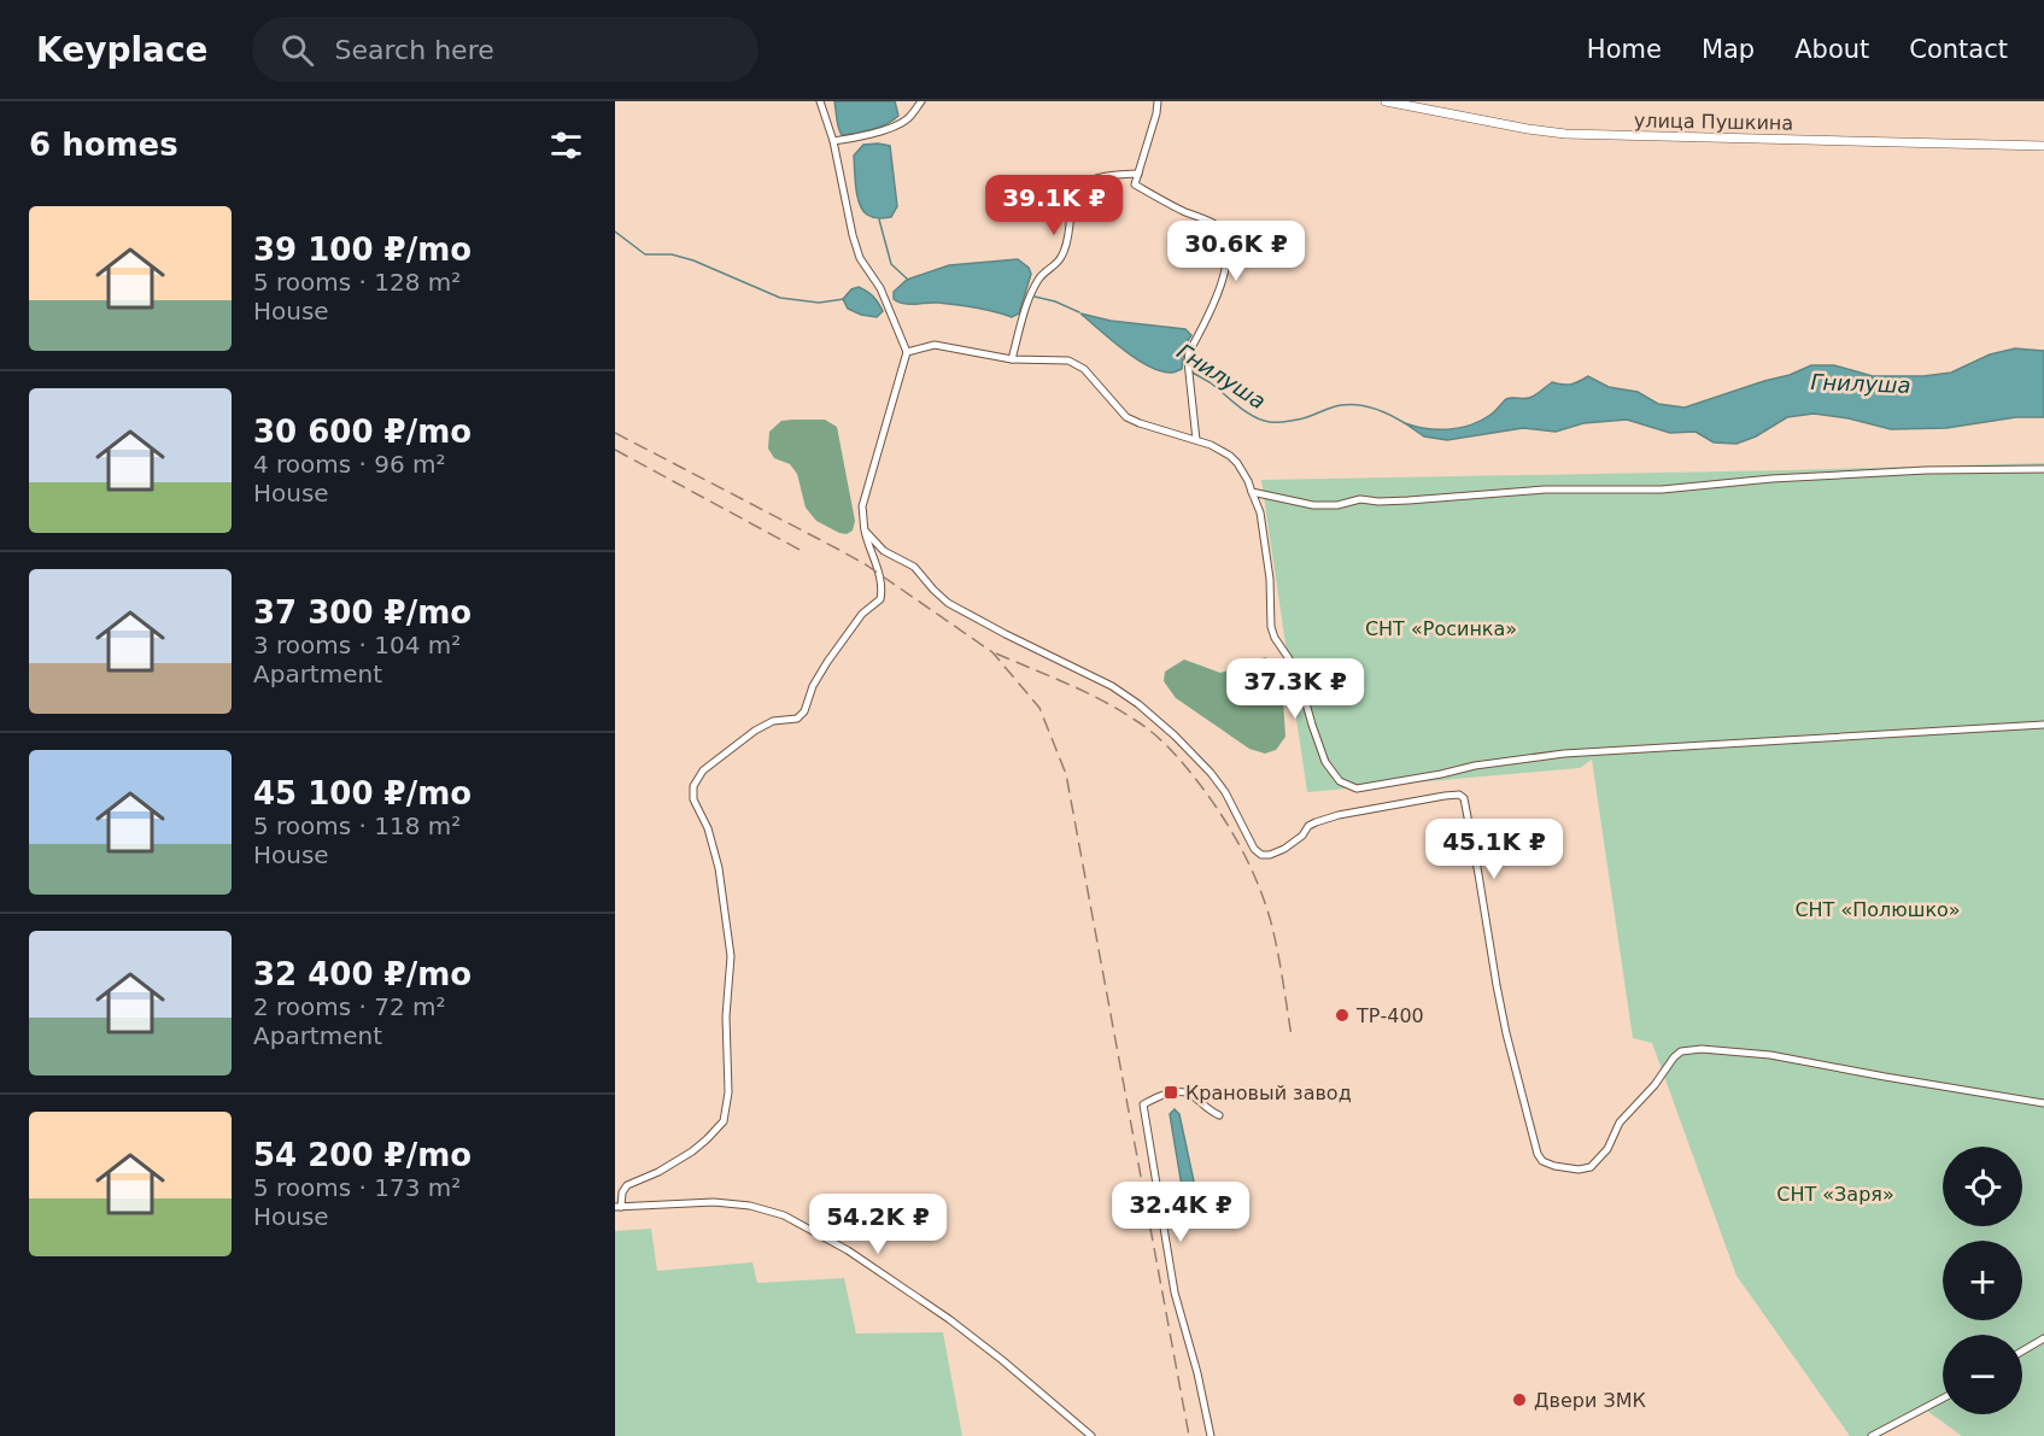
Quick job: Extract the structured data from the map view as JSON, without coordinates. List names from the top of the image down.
{
  "streets": {
    "main road": ["улица Пушкина"]
  },
  "water": ["Гнилуша"],
  "parks": ["СНТ «Росинка»", "СНТ «Полюшко»", "СНТ «Заря»"],
  "places": {
    "other": ["ТР-400", "Двери ЗМК"],
    "transit": ["Крановый завод"]
  },
  "page": {
    "header": "Keyplace",
    "search": "Search here",
    "nav": [
      "Home",
      "Map",
      "About",
      "Contact"
    ],
    "heading": "6 homes",
    "price": [
      "39.1K ₽",
      "30.6K ₽",
      "37.3K ₽",
      "45.1K ₽",
      "32.4K ₽",
      "54.2K ₽"
    ],
    "list": [
      {
        "name": "39 100 ₽/mo",
        "note": "5 rooms · 128 m² · House"
      },
      {
        "name": "30 600 ₽/mo",
        "note": "4 rooms · 96 m² · House"
      },
      {
        "name": "37 300 ₽/mo",
        "note": "3 rooms · 104 m² · Apartment"
      },
      {
        "name": "45 100 ₽/mo",
        "note": "5 rooms · 118 m² · House"
      },
      {
        "name": "32 400 ₽/mo",
        "note": "2 rooms · 72 m² · Apartment"
      },
      {
        "name": "54 200 ₽/mo",
        "note": "5 rooms · 173 m² · House"
      }
    ],
    "map_buttons": ["+", "−"]
  }
}
